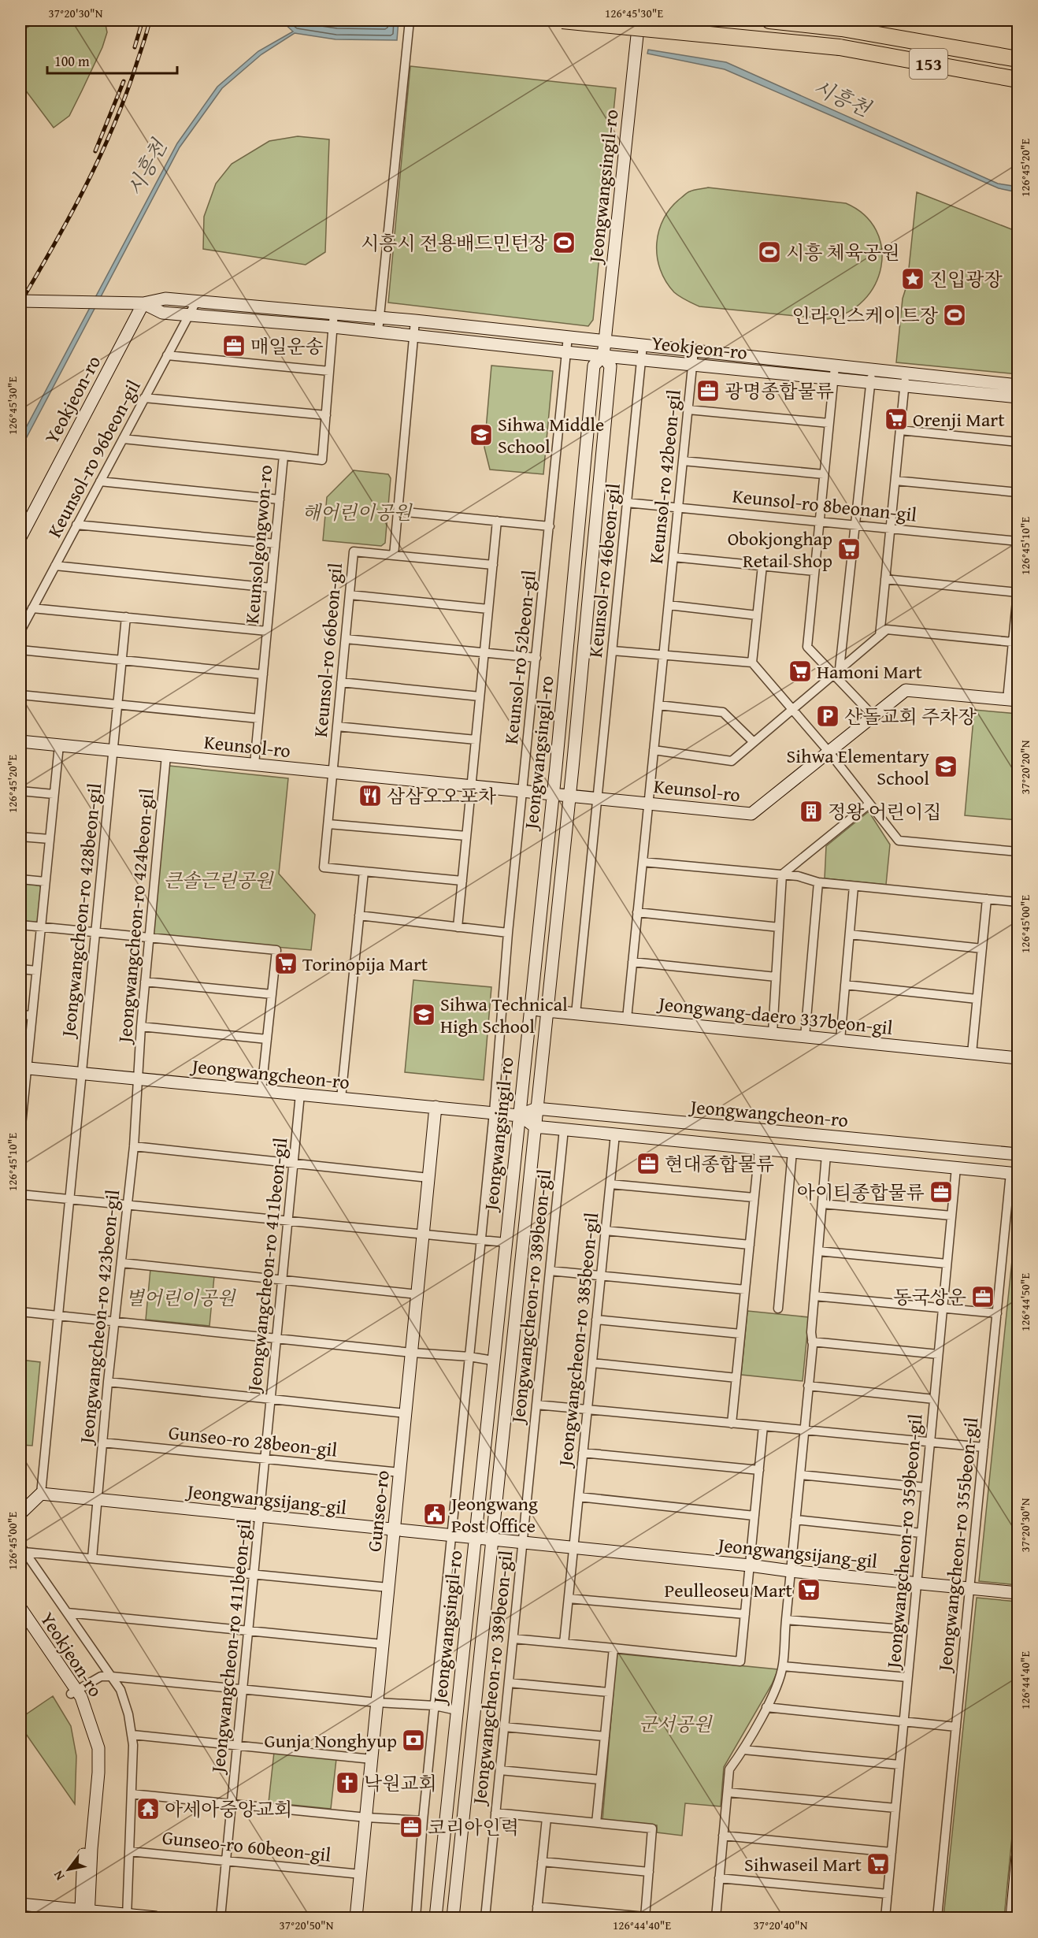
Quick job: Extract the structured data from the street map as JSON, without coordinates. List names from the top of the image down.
{
  "streets": {
    "highway": ["153"],
    "street": [
      "Jeongwangsingil-ro",
      "Yeokjeon-ro",
      "Keunsol-ro 96beon-gil",
      "Keunsol-ro 42beon-gil",
      "Keunsol-ro 8beonan-gil",
      "Keunsolgongwon-ro",
      "Keunsol-ro 46beon-gil",
      "Keunsol-ro 66beon-gil",
      "Keunsol-ro 52beon-gil",
      "Keunsol-ro",
      "Jeongwangcheon-ro 428beon-gil",
      "Jeongwangcheon-ro 424beon-gil",
      "Jeongwang-daero 337beon-gil",
      "Jeongwangcheon-ro",
      "Jeongwangcheon-ro 411beon-gil",
      "Jeongwangcheon-ro 389beon-gil",
      "Jeongwangcheon-ro 423beon-gil",
      "Jeongwangcheon-ro 385beon-gil",
      "Gunseo-ro 28beon-gil",
      "Jeongwangsijang-gil",
      "Gunseo-ro",
      "Jeongwangcheon-ro 359beon-gil",
      "Jeongwangcheon-ro 355beon-gil",
      "Gunseo-ro 60beon-gil"
    ]
  },
  "crossings": [
    ["Jeongwangsingil-ro", "Yeokjeon-ro"],
    ["Jeongwangsingil-ro", "Keunsol-ro"],
    ["Jeongwangsingil-ro", "Jeongwang-daero 337beon-gil"],
    ["Jeongwangsingil-ro", "Jeongwangcheon-ro"],
    ["Jeongwangsingil-ro", "Jeongwangsijang-gil"],
    ["Yeokjeon-ro", "Keunsol-ro 96beon-gil"],
    ["Yeokjeon-ro", "Keunsol-ro 42beon-gil"],
    ["Yeokjeon-ro", "Keunsolgongwon-ro"],
    ["Yeokjeon-ro", "Keunsol-ro 46beon-gil"],
    ["Yeokjeon-ro", "Keunsol-ro 52beon-gil"],
    ["Keunsol-ro 42beon-gil", "Keunsol-ro 8beonan-gil"],
    ["Keunsol-ro 42beon-gil", "Keunsol-ro"],
    ["Keunsol-ro 42beon-gil", "Jeongwang-daero 337beon-gil"],
    ["Keunsol-ro 8beonan-gil", "Keunsol-ro 46beon-gil"],
    ["Keunsolgongwon-ro", "Keunsol-ro"],
    ["Keunsol-ro 46beon-gil", "Keunsol-ro"],
    ["Keunsol-ro 46beon-gil", "Jeongwang-daero 337beon-gil"],
    ["Keunsol-ro 66beon-gil", "Keunsol-ro"],
    ["Keunsol-ro 52beon-gil", "Keunsol-ro"],
    ["Keunsol-ro 52beon-gil", "Jeongwangcheon-ro"],
    ["Keunsol-ro 52beon-gil", "Jeongwangsijang-gil"],
    ["Keunsol-ro", "Jeongwangcheon-ro 428beon-gil"],
    ["Keunsol-ro", "Jeongwangcheon-ro 424beon-gil"],
    ["Jeongwangcheon-ro 428beon-gil", "Jeongwangcheon-ro"],
    ["Jeongwangcheon-ro 428beon-gil", "Jeongwangsijang-gil"],
    ["Jeongwangcheon-ro 424beon-gil", "Jeongwangcheon-ro"],
    ["Jeongwangcheon-ro 424beon-gil", "Jeongwangcheon-ro 423beon-gil"],
    ["Jeongwangcheon-ro", "Jeongwangcheon-ro 411beon-gil"],
    ["Jeongwangcheon-ro", "Jeongwangcheon-ro 389beon-gil"],
    ["Jeongwangcheon-ro", "Jeongwangcheon-ro 423beon-gil"],
    ["Jeongwangcheon-ro", "Jeongwangcheon-ro 385beon-gil"],
    ["Jeongwangcheon-ro", "Gunseo-ro"],
    ["Jeongwangcheon-ro", "Jeongwangcheon-ro 359beon-gil"],
    ["Jeongwangcheon-ro", "Jeongwangcheon-ro 355beon-gil"],
    ["Jeongwangcheon-ro 411beon-gil", "Gunseo-ro 28beon-gil"],
    ["Jeongwangcheon-ro 411beon-gil", "Jeongwangsijang-gil"],
    ["Jeongwangcheon-ro 411beon-gil", "Gunseo-ro 60beon-gil"],
    ["Jeongwangcheon-ro 389beon-gil", "Jeongwangsijang-gil"],
    ["Jeongwangcheon-ro 423beon-gil", "Gunseo-ro 28beon-gil"],
    ["Jeongwangcheon-ro 423beon-gil", "Jeongwangsijang-gil"],
    ["Jeongwangcheon-ro 385beon-gil", "Jeongwangsijang-gil"],
    ["Gunseo-ro 28beon-gil", "Gunseo-ro"],
    ["Jeongwangsijang-gil", "Gunseo-ro"],
    ["Jeongwangsijang-gil", "Jeongwangcheon-ro 359beon-gil"],
    ["Jeongwangsijang-gil", "Jeongwangcheon-ro 355beon-gil"],
    ["Gunseo-ro", "Gunseo-ro 60beon-gil"]
  ],
  "water": ["시흥천"],
  "parks": [
    "해어린이공원",
    "큰솔근린공원",
    "별어린이공원",
    "군서공원"
  ],
  "places": {
    "sports": ["시흥시 전용배드민턴장", "시흥 체육공원", "인라인스케이트장"],
    "place": ["진입광장"],
    "office": [
      "매일운송",
      "광명종합물류",
      "현대종합물류",
      "아이티종합물류",
      "동국상운",
      "코리아인력"
    ],
    "supermarket": [
      "Orenji Mart",
      "Obokjonghap Retail Shop",
      "Hamoni Mart",
      "Torinopija Mart",
      "Peulleoseu Mart",
      "Sihwaseil Mart"
    ],
    "school or university": ["Sihwa Middle School", "Sihwa Elementary School", "Sihwa Technical High School"],
    "parking": ["산돌교회 주차장"],
    "restaurant": ["삼삼오오포차"],
    "building": ["정왕 어린이집"],
    "public building": ["Jeongwang Post Office"],
    "bank": ["Gunja Nonghyup"],
    "church": ["낙원교회"],
    "temple": ["아세아중앙교회"]
  },
  "scale_bar": "100 m",
  "north": "bottom left",
  "coordinates": [
    "37°20'30\"N",
    "126°45'30\"E",
    "126°45'20\"E",
    "126°45'10\"E",
    "37°20'20\"N",
    "126°45'00\"E",
    "126°44'50\"E",
    "126°44'40\"E",
    "37°20'50\"N",
    "37°20'40\"N"
  ]
}
